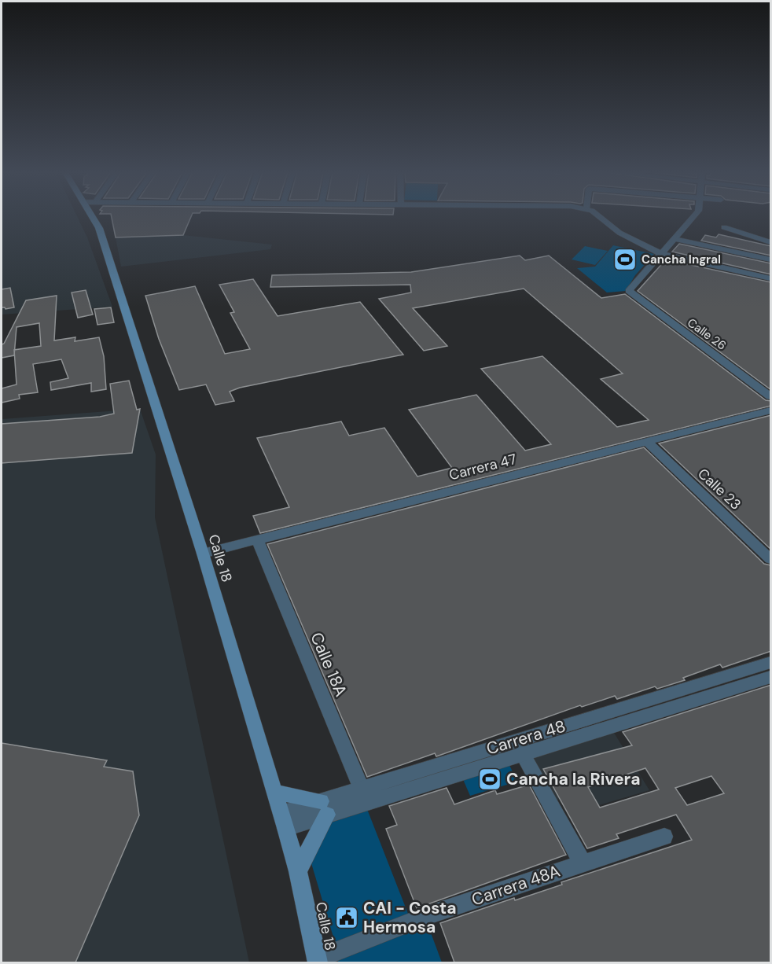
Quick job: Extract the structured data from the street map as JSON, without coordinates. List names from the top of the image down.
{
  "streets": {
    "main road": ["Calle 18"],
    "street": [
      "Calle 26",
      "Carrera 47",
      "Calle 23",
      "Calle 18A",
      "Carrera 48",
      "Carrera 48A"
    ]
  },
  "crossings": [
    ["Carrera 47", "Calle 23"],
    ["Carrera 47", "Calle 18"],
    ["Carrera 47", "Calle 18A"],
    ["Calle 18", "Carrera 48"],
    ["Calle 18", "Carrera 48A"],
    ["Calle 18A", "Carrera 48"]
  ],
  "places": {
    "sports": ["Cancha Ingral", "Cancha la Rivera"],
    "public building": ["CAI - Costa Hermosa"]
  }
}
